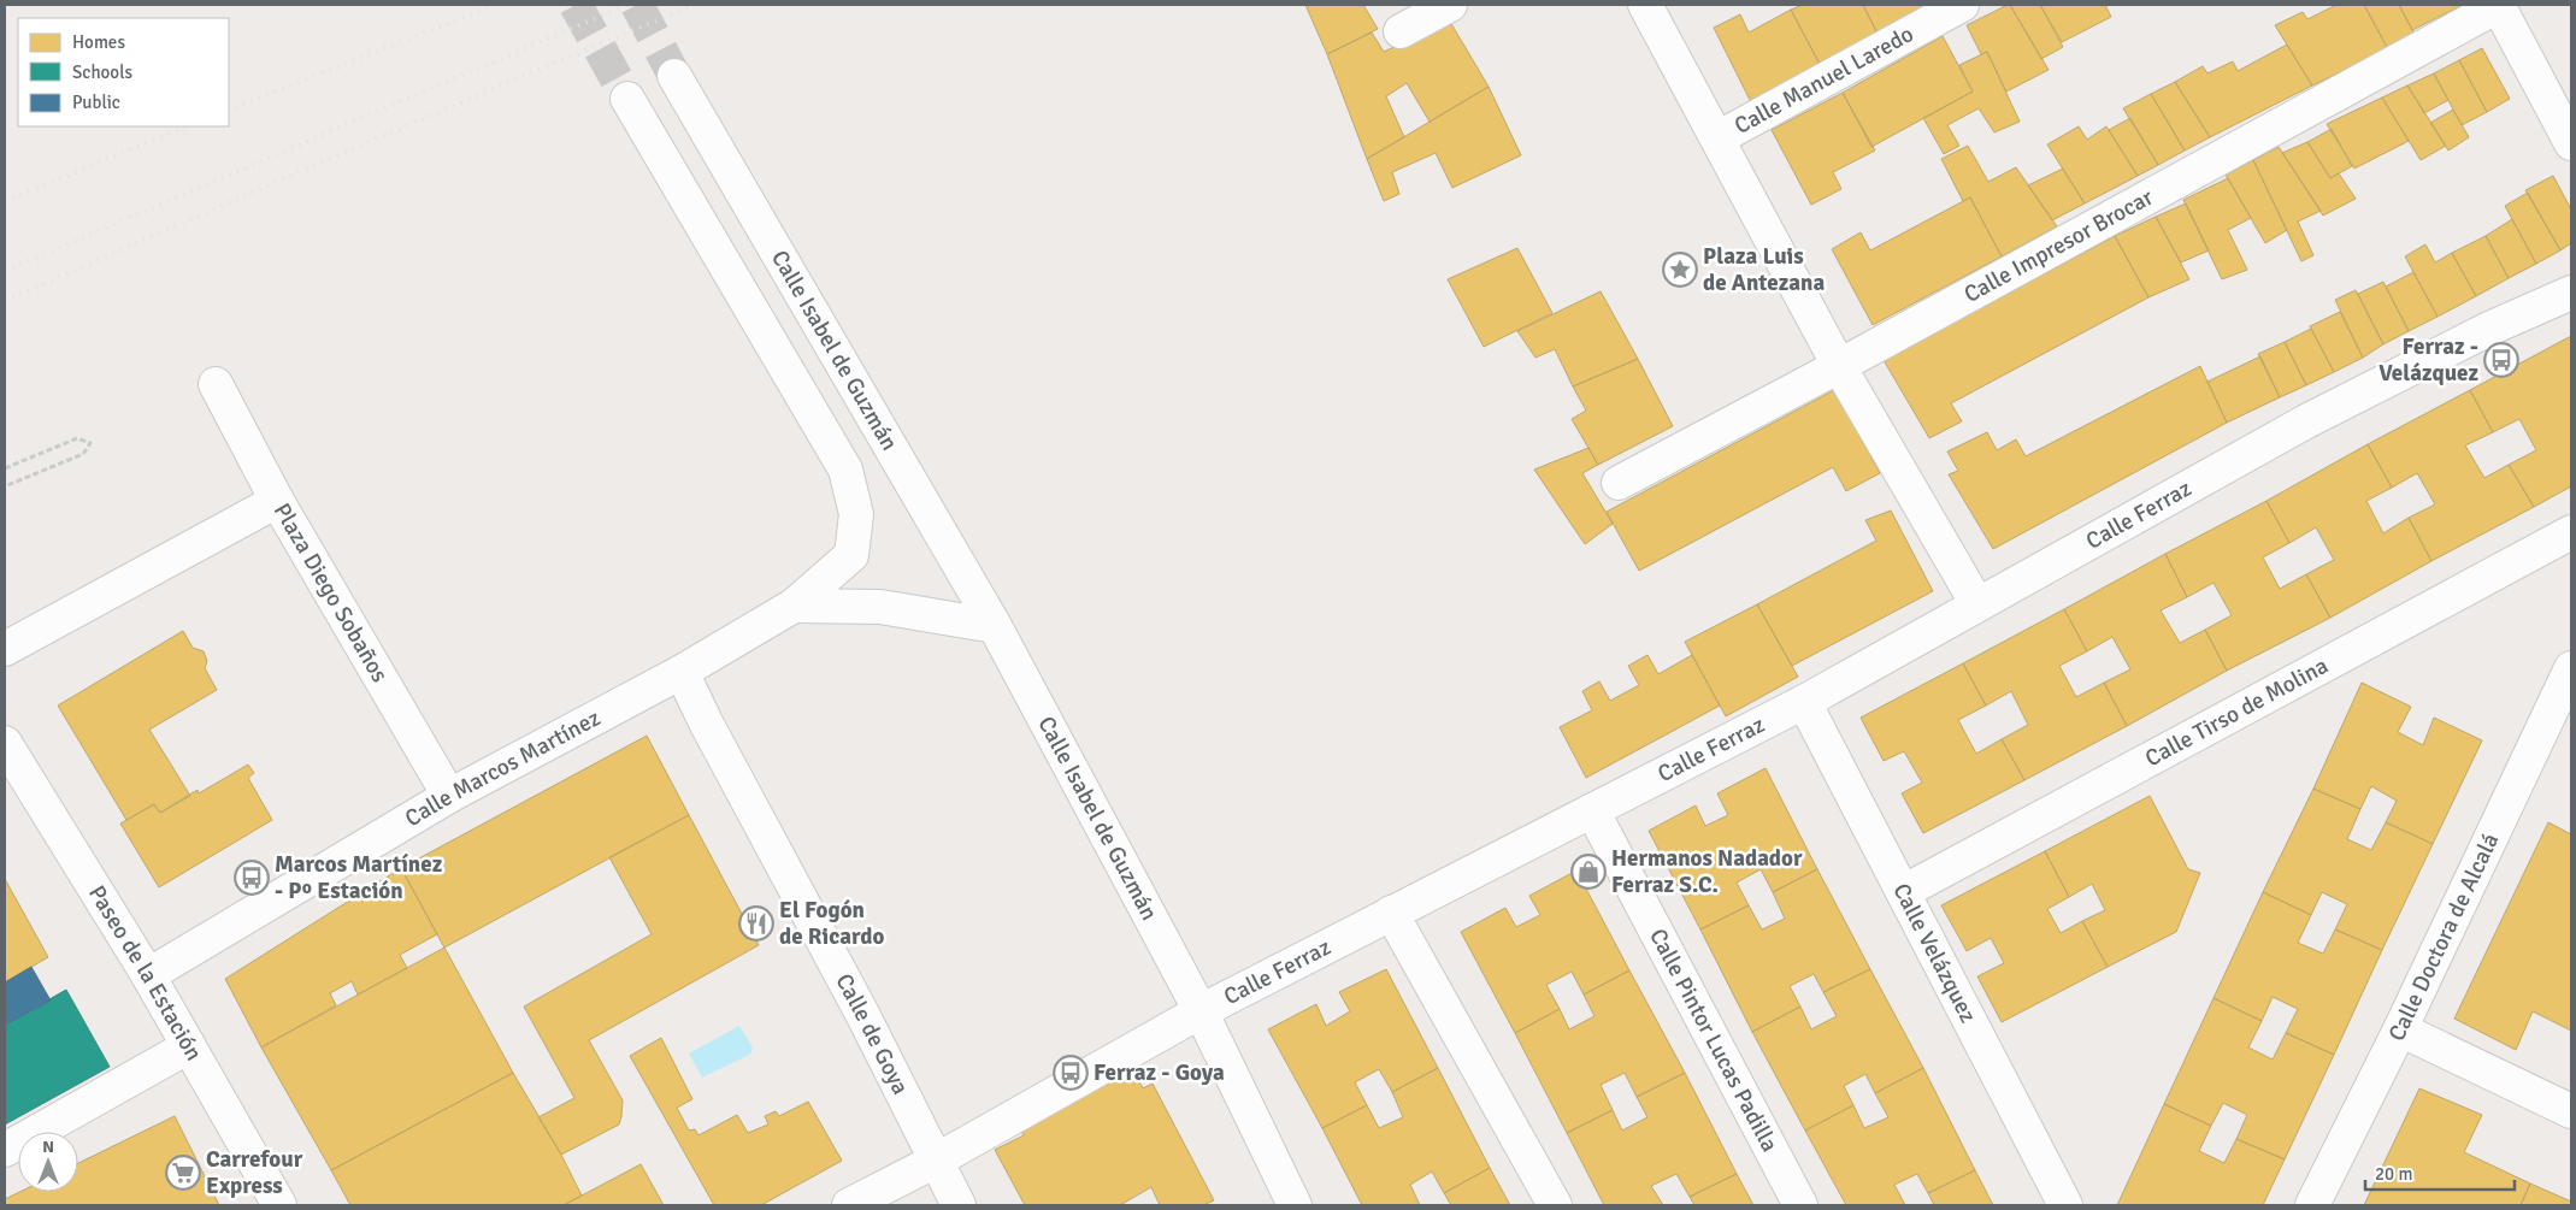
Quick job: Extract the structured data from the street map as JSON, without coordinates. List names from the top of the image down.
{
  "streets": {
    "street": [
      "Calle Manuel Laredo",
      "Calle Impresor Brocar",
      "Calle Isabel de Guzmán",
      "Calle Ferraz",
      "Plaza Diego Sobaños",
      "Calle Tirso de Molina",
      "Calle Marcos Martínez",
      "Calle Doctora de Alcalá",
      "Calle Velázquez",
      "Paseo de la Estación",
      "Calle de Goya",
      "Calle Pintor Lucas Padilla"
    ]
  },
  "crossings": [
    ["Calle Isabel de Guzmán", "Calle Ferraz"],
    ["Calle Ferraz", "Calle Velázquez"],
    ["Calle Ferraz", "Calle de Goya"],
    ["Calle Ferraz", "Calle Pintor Lucas Padilla"],
    ["Plaza Diego Sobaños", "Calle Marcos Martínez"],
    ["Calle Tirso de Molina", "Calle Velázquez"],
    ["Calle Marcos Martínez", "Paseo de la Estación"],
    ["Calle Marcos Martínez", "Calle de Goya"]
  ],
  "places": {
    "place": ["Plaza Luis de Antezana"],
    "bus stop": ["Ferraz - Velázquez", "Marcos Martínez - Pº Estación", "Ferraz - Goya"],
    "shop": ["Hermanos Nadador Ferraz S.C."],
    "restaurant": ["El Fogón de Ricardo"],
    "supermarket": ["Carrefour Express"]
  },
  "legend": ["Homes", "Schools", "Public"],
  "scale_bar": "20 m",
  "north": "top"
}
